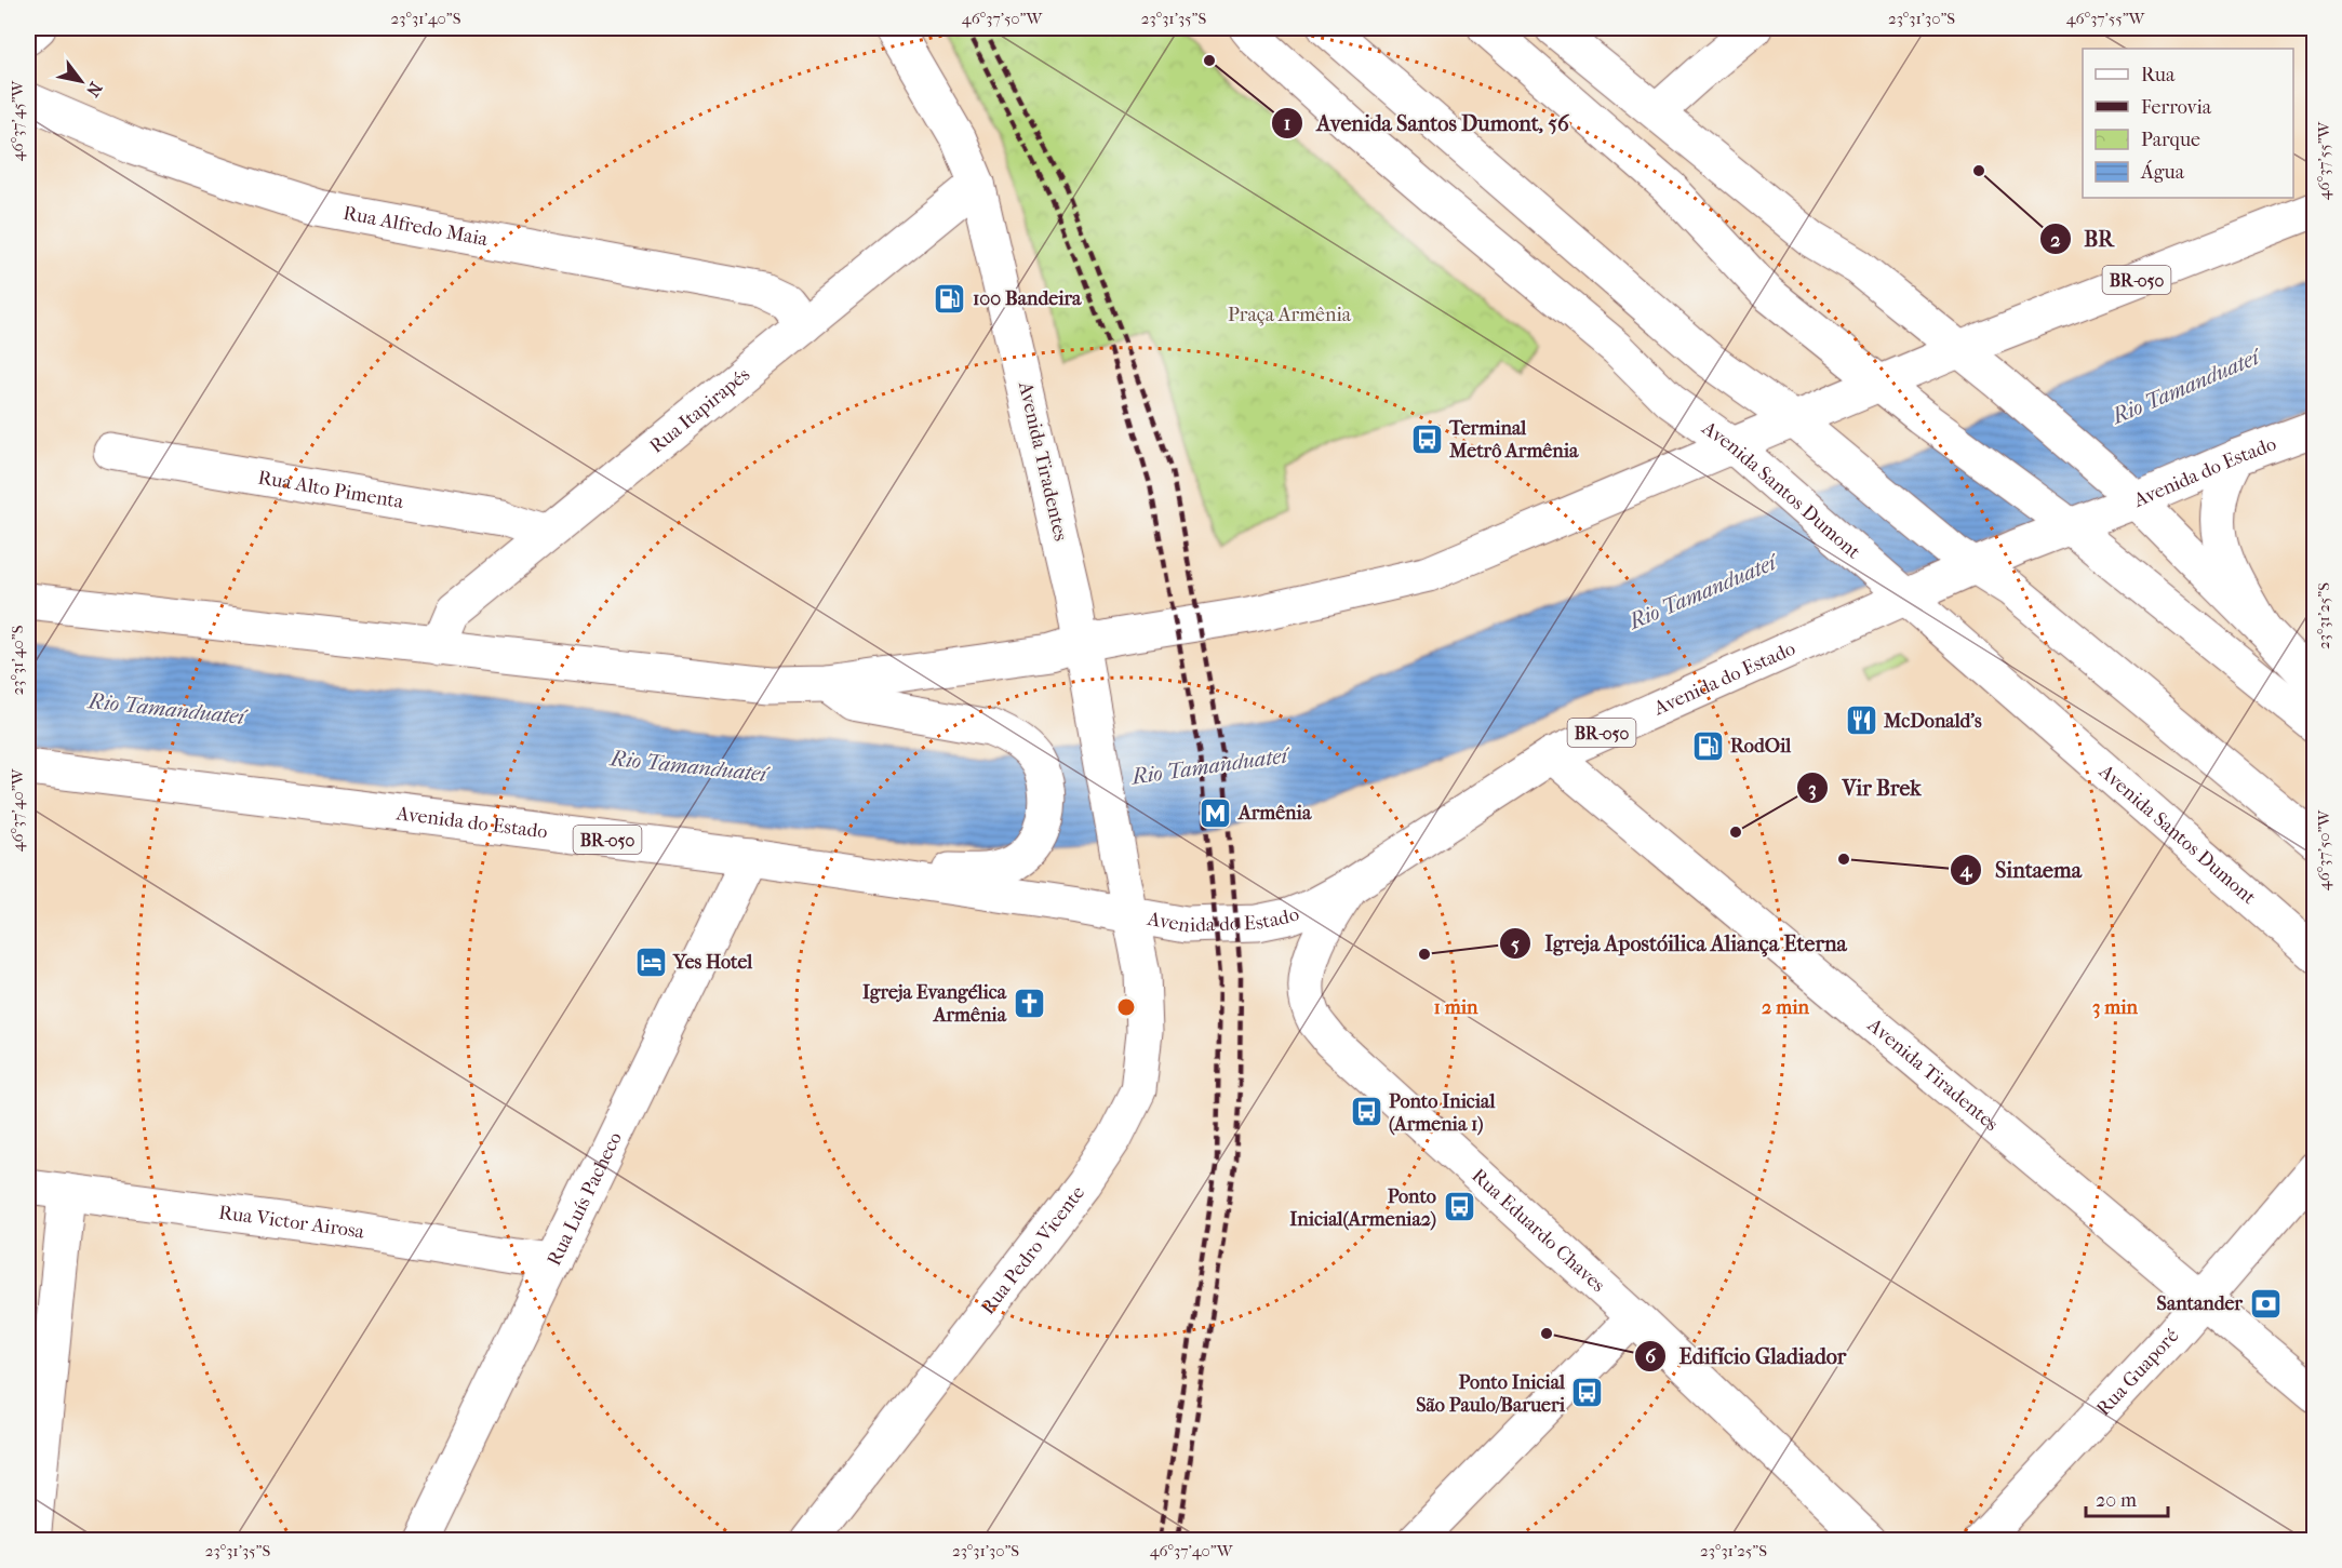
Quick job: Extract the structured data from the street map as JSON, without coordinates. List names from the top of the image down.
{
  "streets": {
    "main road": [
      "Rua Alfredo Maia",
      "BR-050",
      "Rua Itapirapés",
      "Avenida Tiradentes",
      "Avenida do Estado",
      "Rua Alto Pimenta",
      "Avenida Santos Dumont",
      "Rua Luís Pacheco",
      "Rua Victor Airosa",
      "Rua Eduardo Chaves",
      "Rua Pedro Vicente",
      "Rua Guaporé"
    ]
  },
  "crossings": [
    ["Rua Alfredo Maia", "Rua Itapirapés"],
    ["BR-050", "Rua Itapirapés"],
    ["BR-050", "Avenida Tiradentes"],
    ["BR-050", "Avenida Santos Dumont"],
    ["Rua Itapirapés", "Avenida Tiradentes"],
    ["Rua Itapirapés", "Rua Alto Pimenta"],
    ["Avenida Tiradentes", "Avenida do Estado"],
    ["Avenida Tiradentes", "Rua Pedro Vicente"],
    ["Avenida Tiradentes", "Rua Guaporé"],
    ["Avenida do Estado", "Avenida Santos Dumont"],
    ["Avenida do Estado", "Rua Luís Pacheco"],
    ["Avenida do Estado", "Rua Eduardo Chaves"],
    ["Avenida do Estado", "Rua Pedro Vicente"],
    ["Rua Luís Pacheco", "Rua Victor Airosa"]
  ],
  "water": ["Rio Tamanduateí"],
  "parks": ["Praça Armênia"],
  "places": {
    "other": [
      "Avenida Santos Dumont, 56",
      "BR",
      "Vir Brek",
      "Sintaema",
      "Igreja Apostóilica Aliança Eterna",
      "Edifício Gladiador"
    ],
    "fuel station": ["100 Bandeira", "RodOil"],
    "bus stop": [
      "Terminal Metrô Armênia",
      "Ponto Inicial (Armenia 1)",
      "Ponto Inicial(Armenia2)",
      "Ponto Inicial São Paulo/Barueri"
    ],
    "restaurant": ["McDonald's"],
    "metro station": ["Armênia"],
    "hotel": ["Yes Hotel"],
    "church": ["Igreja Evangélica Armênia"],
    "bank": ["Santander"]
  },
  "legend": [
    "Rua",
    "Ferrovia",
    "Parque",
    "Água"
  ],
  "scale_bar": "20 m",
  "north": "bottom right",
  "coordinates": [
    "23°31'40\"S",
    "46°37'50\"W",
    "23°31'35\"S",
    "23°31'30\"S",
    "46°37'55\"W",
    "46°37'45\"W",
    "23°31'25\"S",
    "46°37'40\"W"
  ],
  "rings": ["1 min", "2 min", "3 min"]
}
